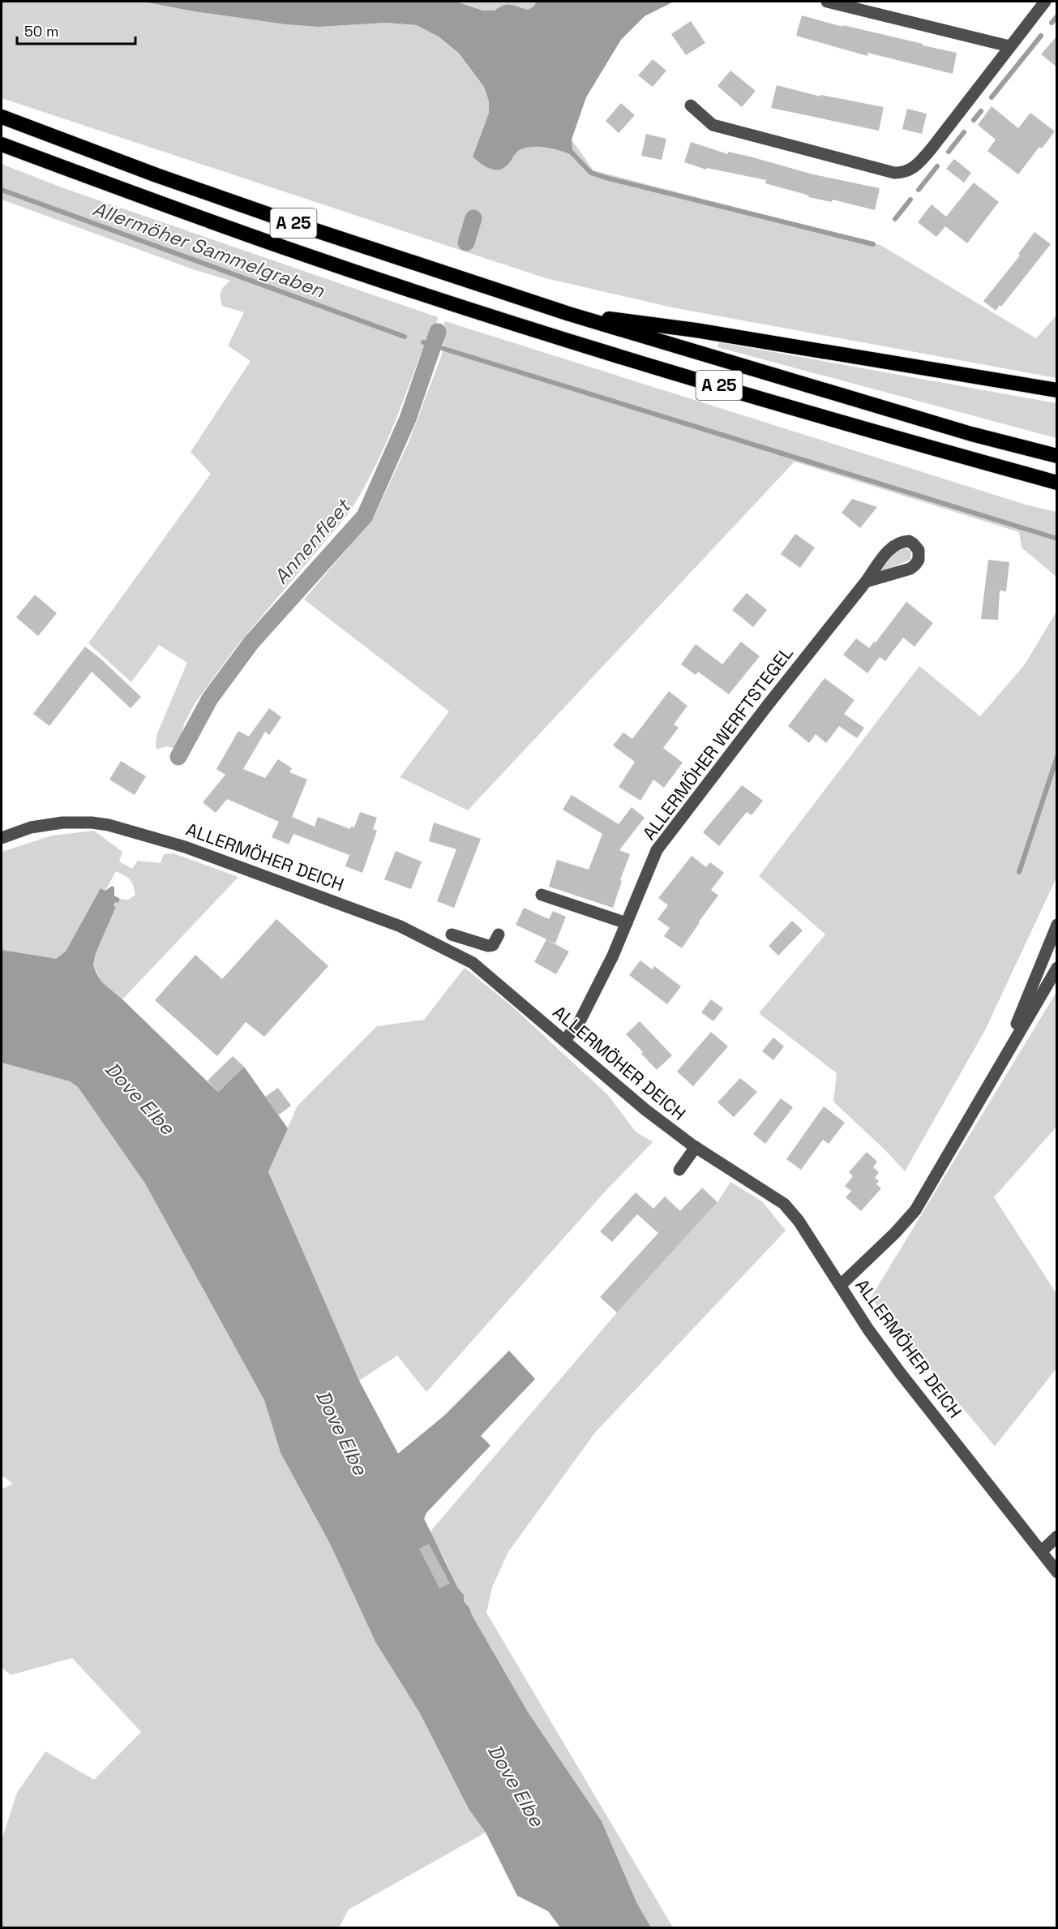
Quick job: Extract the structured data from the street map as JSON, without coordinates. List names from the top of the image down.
{
  "streets": {
    "highway": ["A 25"],
    "street": ["ALLERMÖHER WERFTSTEGEL", "ALLERMÖHER DEICH"]
  },
  "crossings": [
    ["ALLERMÖHER WERFTSTEGEL", "ALLERMÖHER DEICH"]
  ],
  "water": ["Allermöher Sammelgraben", "Annenfleet", "Dove Elbe"],
  "scale_bar": "50 m"
}
